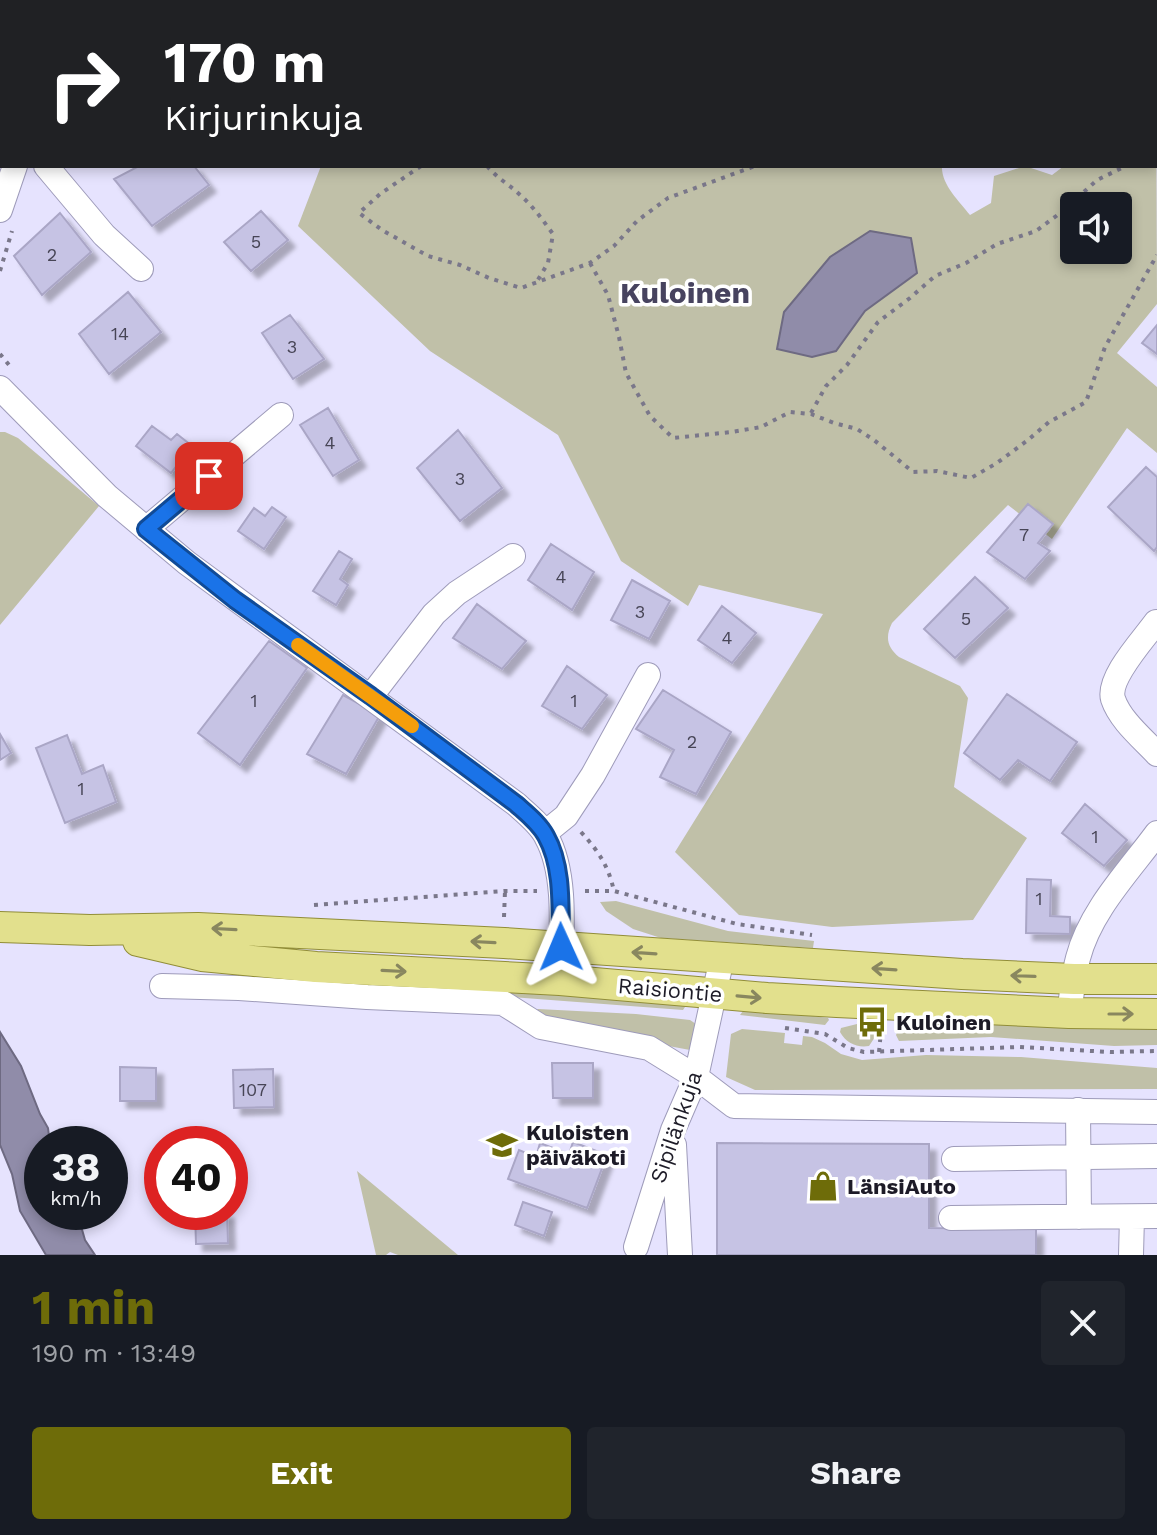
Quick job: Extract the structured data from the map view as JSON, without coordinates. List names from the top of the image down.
{
  "streets": {
    "main road": ["Raisiontie"],
    "street": ["Sipilänkuja"]
  },
  "crossings": [
    ["Raisiontie", "Sipilänkuja"]
  ],
  "districts": ["Kuloinen"],
  "places": {
    "bus stop": ["Kuloinen"],
    "school or university": ["Kuloisten päiväkoti"],
    "shop": ["LänsiAuto"]
  },
  "house_numbers": [
    "5",
    "2",
    "14",
    "3",
    "4",
    "3",
    "7",
    "4",
    "3",
    "5",
    "4",
    "1",
    "1",
    "2",
    "1",
    "1",
    "1",
    "107"
  ],
  "page": {
    "turn": ["170 m", "Kirjurinkuja"],
    "speed": "38 km/h",
    "limit": "40",
    "heading": ["1 min", "190 m · 13:49"],
    "buttons": ["Exit", "Share"]
  }
}
